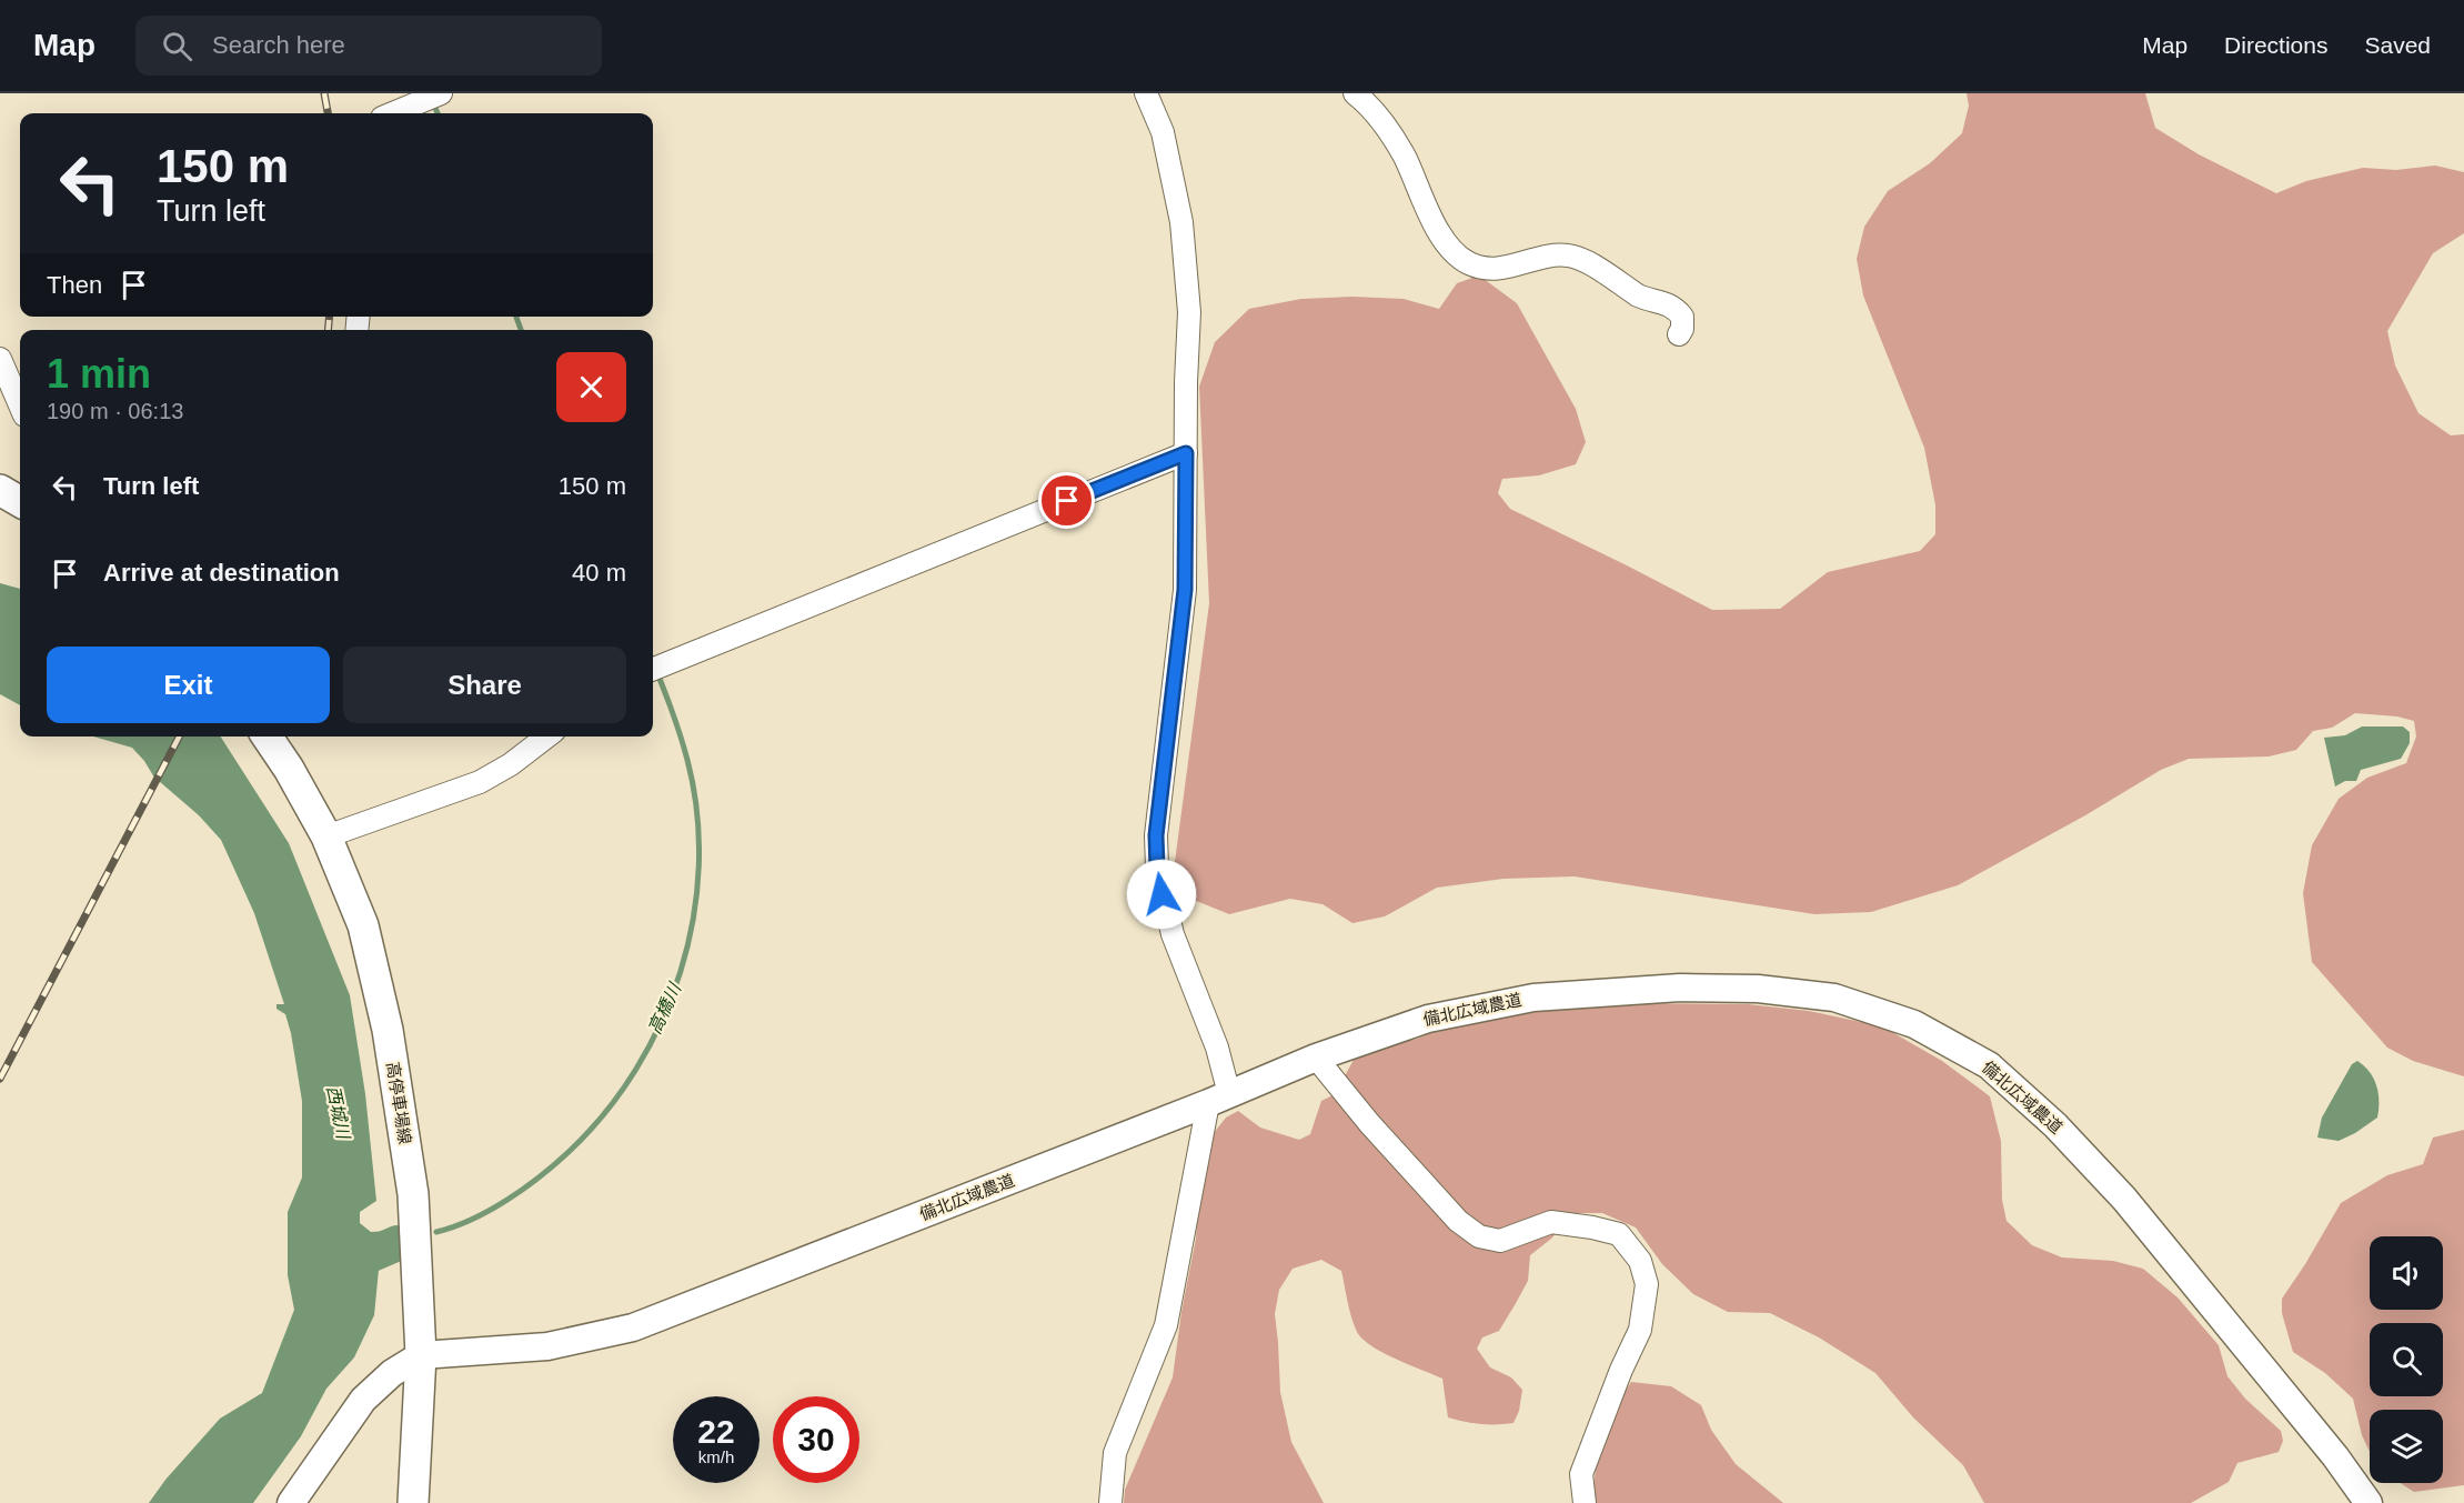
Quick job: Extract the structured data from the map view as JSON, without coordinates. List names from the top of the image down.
{
  "streets": {
    "main road": ["高停車場線"],
    "street": ["備北広域農道"]
  },
  "crossings": [
    ["備北広域農道", "高停車場線"]
  ],
  "water": ["高橋川", "西城川"],
  "page": {
    "header": "Map",
    "search": "Search here",
    "nav": ["Map", "Directions", "Saved"],
    "turn": ["150 m", "Turn left"],
    "then": "Then",
    "heading": ["1 min", "190 m · 06:13"],
    "list": [
      {
        "name": "Turn left",
        "value": "150 m"
      },
      {
        "name": "Arrive at destination",
        "value": "40 m"
      }
    ],
    "buttons": ["Exit", "Share"],
    "speed": "22 km/h",
    "limit": "30"
  }
}
